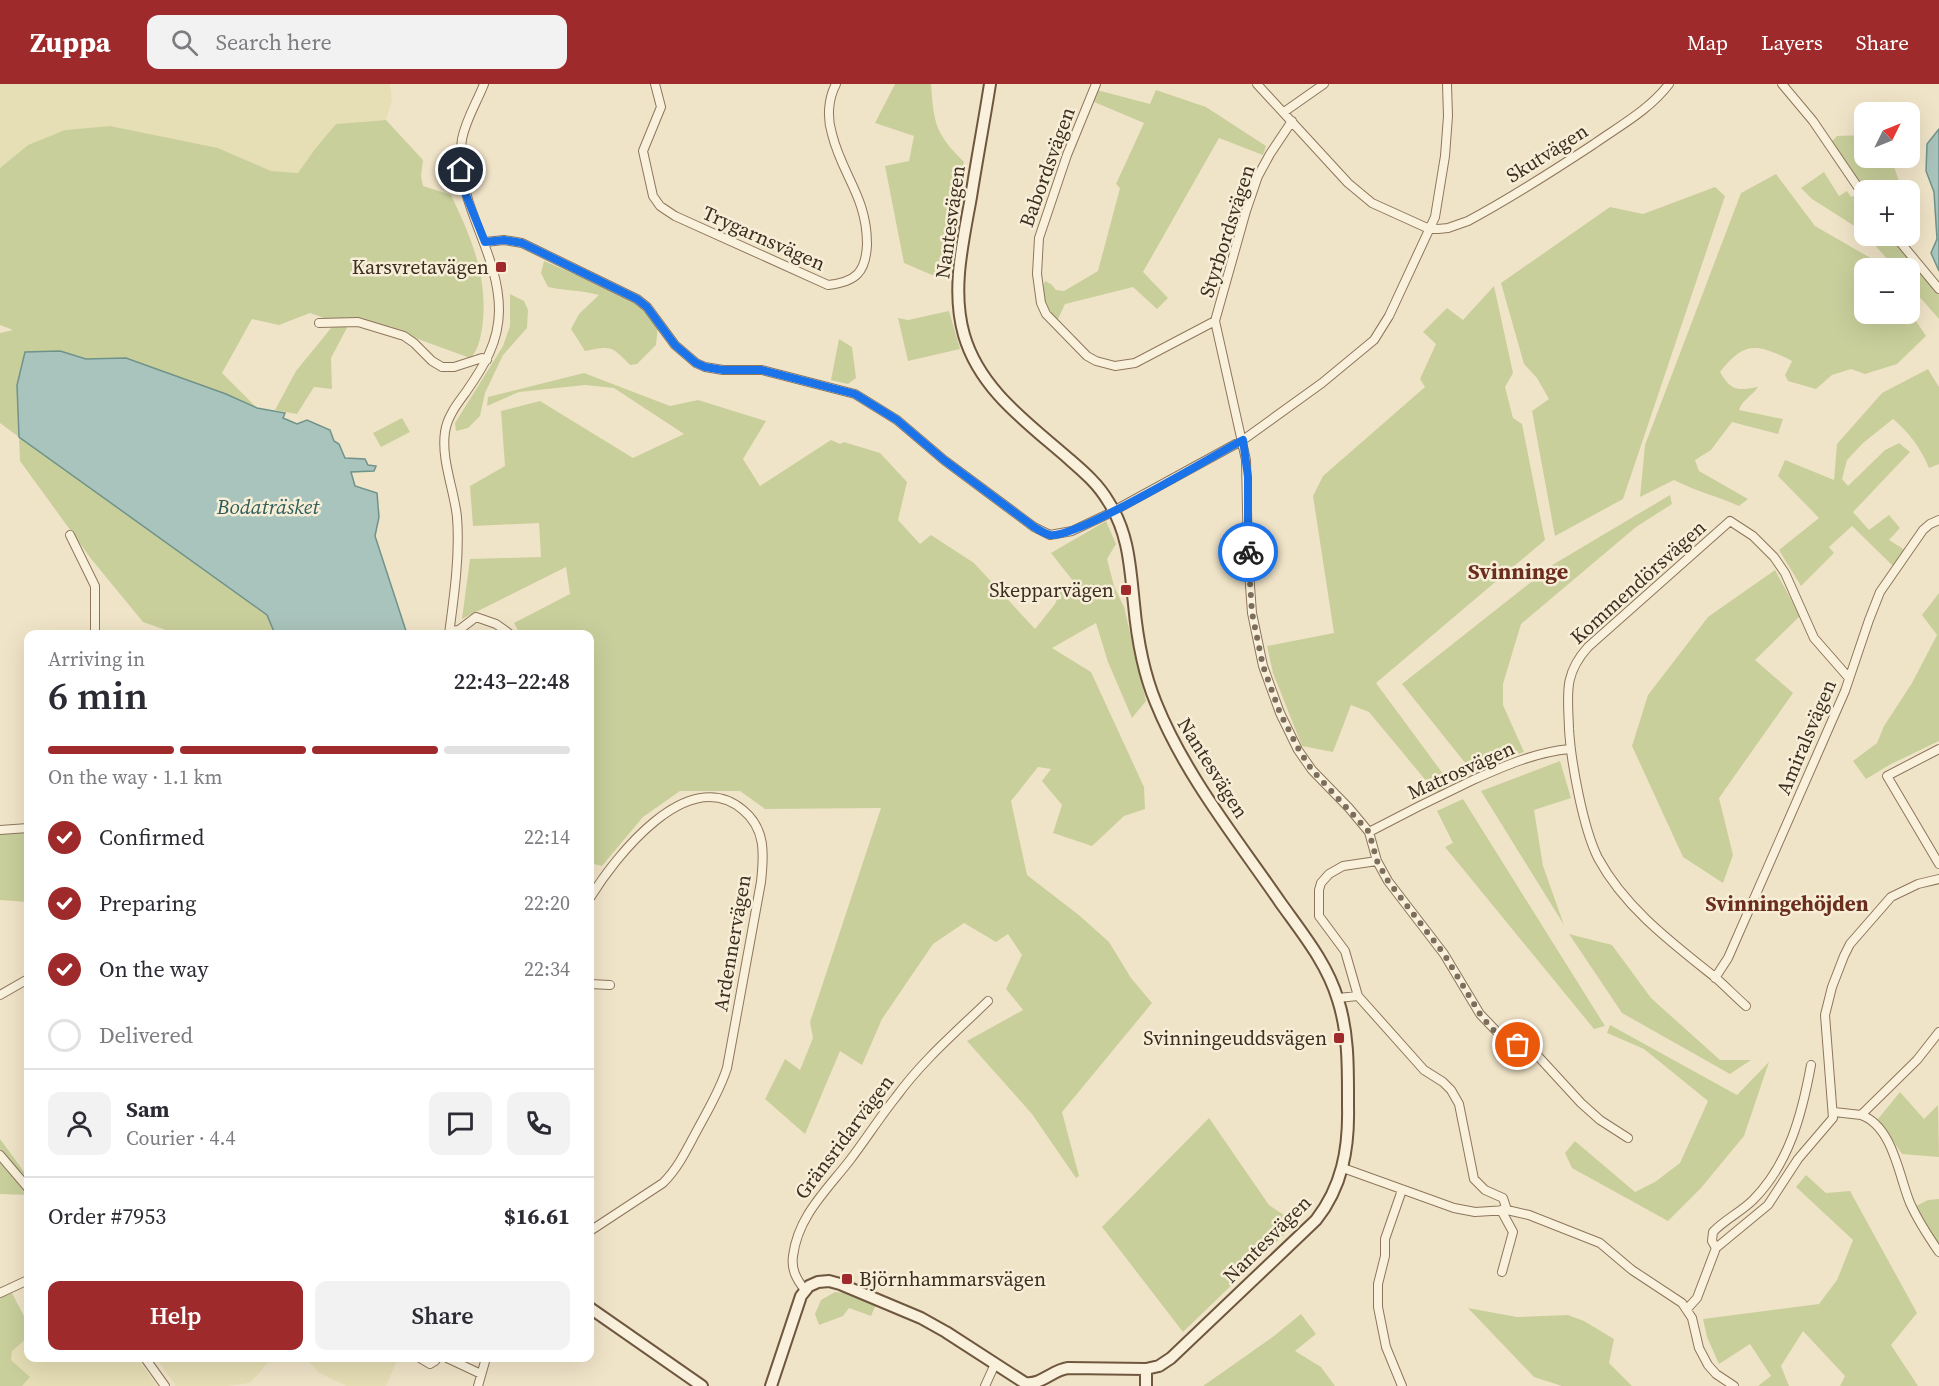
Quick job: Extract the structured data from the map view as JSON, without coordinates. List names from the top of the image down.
{
  "streets": {
    "street": [
      "Skutvägen",
      "Babordsvägen",
      "Nantesvägen",
      "Styrbordsvägen",
      "Trygarnsvägen",
      "Kommendörsvägen",
      "Amiralsvägen",
      "Matrosvägen",
      "Ardennervägen",
      "Gränsridarvägen"
    ]
  },
  "crossings": [
    ["Babordsvägen", "Styrbordsvägen"],
    ["Kommendörsvägen", "Amiralsvägen"],
    ["Kommendörsvägen", "Matrosvägen"]
  ],
  "districts": ["Svinninge", "Svinningehöjden"],
  "water": ["Bodaträsket"],
  "places": {
    "transit": [
      "Karsvretavägen",
      "Skepparvägen",
      "Svinningeuddsvägen",
      "Björnhammarsvägen"
    ]
  },
  "north": "top right",
  "page": {
    "header": "Zuppa",
    "search": "Search here",
    "nav": ["Map", "Layers", "Share"],
    "map_buttons": ["+", "−"],
    "heading": ["6 min", "Arriving in", "22:43–22:48"],
    "panel": [
      "Sam",
      "Courier · 4.4",
      "Order #7953",
      "$16.61"
    ],
    "bar": "On the way · 1.1 km",
    "list": [
      ["Confirmed", "22:14"],
      ["Preparing", "22:20"],
      ["On the way", "22:34"],
      "Delivered"
    ],
    "buttons": ["Help", "Share"]
  }
}
